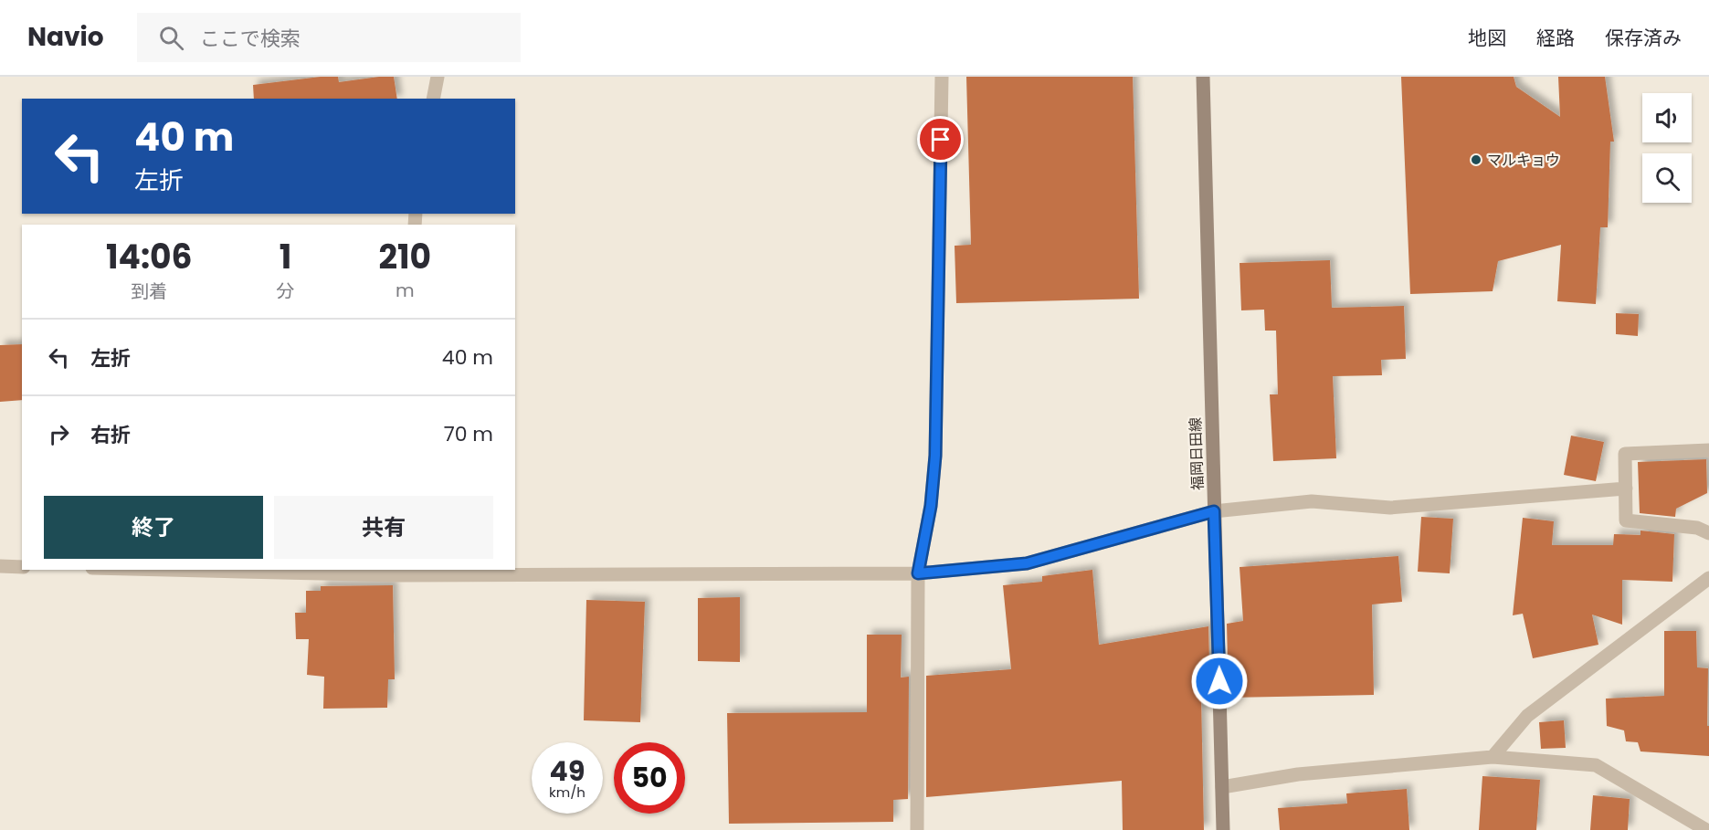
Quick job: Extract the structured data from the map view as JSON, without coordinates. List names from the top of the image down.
{
  "streets": {
    "main road": ["福岡日田線"]
  },
  "places": ["マルキョウ"],
  "page": {
    "header": "Navio",
    "search": "ここで検索",
    "nav": ["地図", "経路", "保存済み"],
    "turn": ["40 m", "左折"],
    "eta": [
      "14:06",
      "到着",
      "1",
      "分",
      "210",
      "m"
    ],
    "list": [
      {
        "name": "左折",
        "value": "40 m"
      },
      {
        "name": "右折",
        "value": "70 m"
      }
    ],
    "buttons": ["終了", "共有"],
    "speed": "49 km/h",
    "limit": "50"
  }
}
